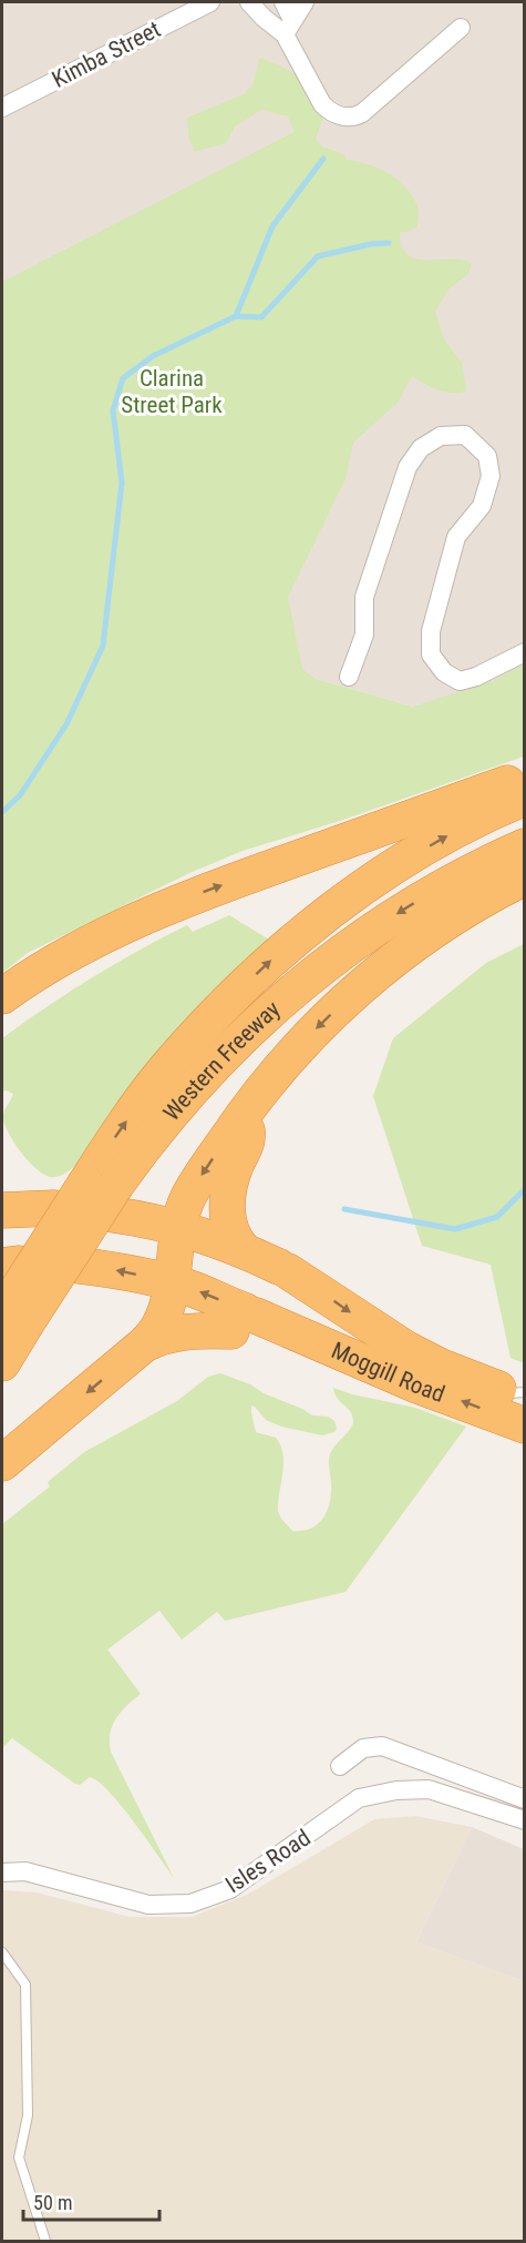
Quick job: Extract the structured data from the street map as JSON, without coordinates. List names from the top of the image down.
{
  "streets": {
    "highway": ["Western Freeway", "Moggill Road"],
    "street": ["Kimba Street", "Isles Road"]
  },
  "crossings": [
    ["Western Freeway", "Moggill Road"]
  ],
  "parks": ["Clarina Street Park"],
  "scale_bar": "50 m"
}
